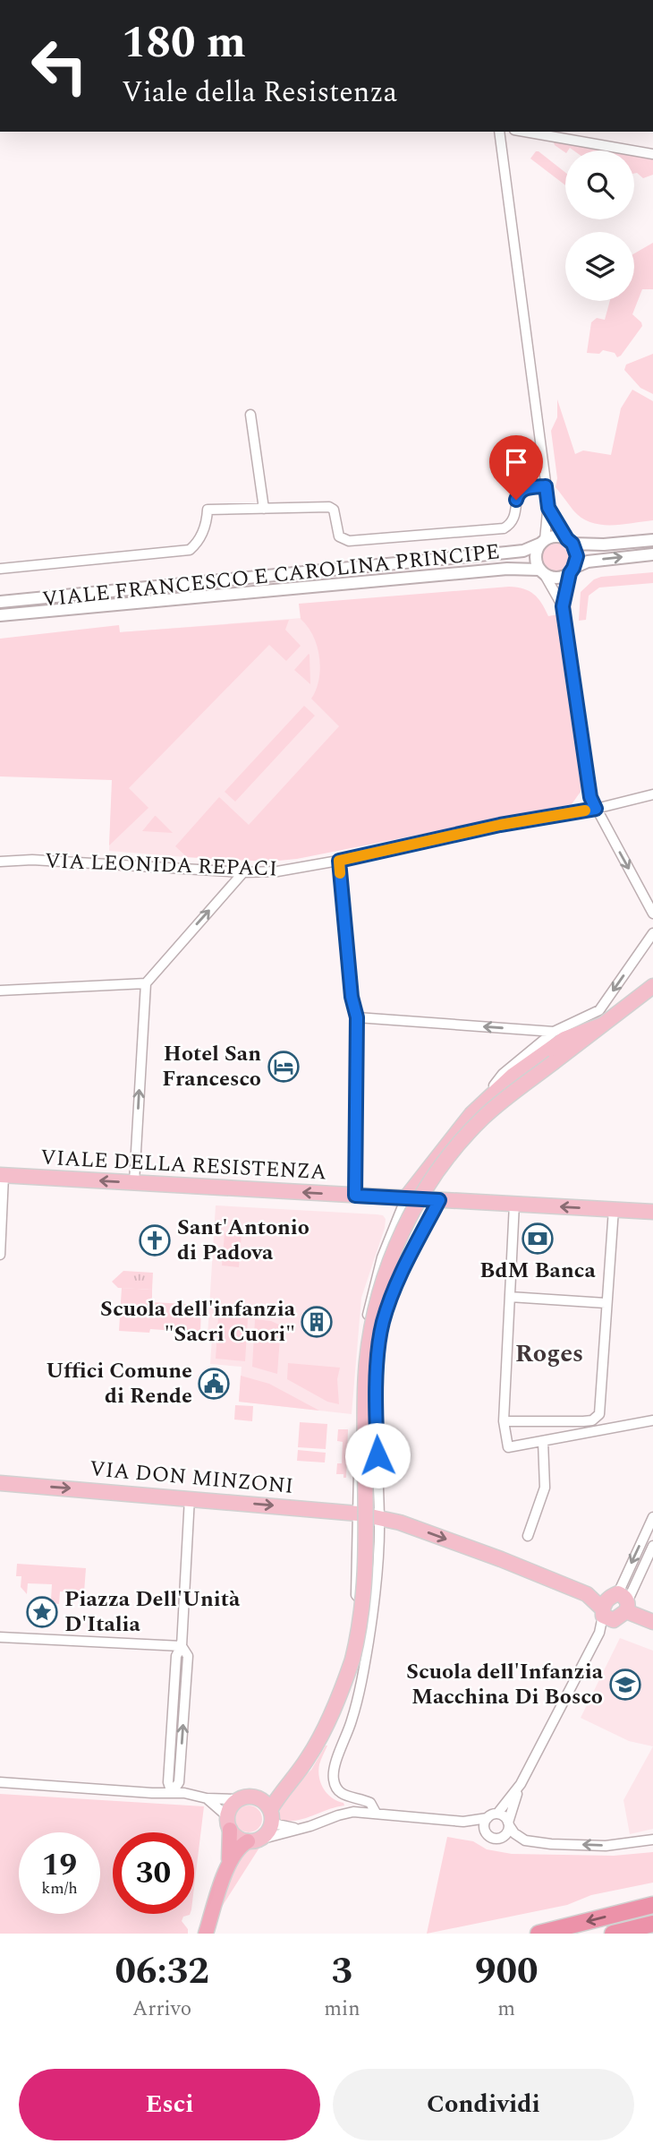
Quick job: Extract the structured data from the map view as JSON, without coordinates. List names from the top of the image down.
{
  "streets": {
    "main road": ["VIALE DELLA RESISTENZA", "VIA DON MINZONI"],
    "street": ["VIALE FRANCESCO E CAROLINA PRINCIPE", "VIA LEONIDA REPACI"]
  },
  "one_way": ["VIALE DELLA RESISTENZA", "VIA DON MINZONI"],
  "districts": ["Roges"],
  "places": {
    "hotel": ["Hotel San Francesco"],
    "bank": ["BdM Banca"],
    "church": ["Sant'Antonio di Padova"],
    "building": ["Scuola dell'infanzia \"Sacri Cuori\""],
    "public building": ["Uffici Comune di Rende"],
    "place": ["Piazza Dell'Unità D'Italia"],
    "school or university": ["Scuola dell'Infanzia Macchina Di Bosco"]
  },
  "page": {
    "turn": ["180 m", "Viale della Resistenza"],
    "speed": "19 km/h",
    "limit": "30",
    "eta": [
      "06:32",
      "Arrivo",
      "3",
      "min",
      "900",
      "m"
    ],
    "buttons": ["Esci", "Condividi"]
  }
}
